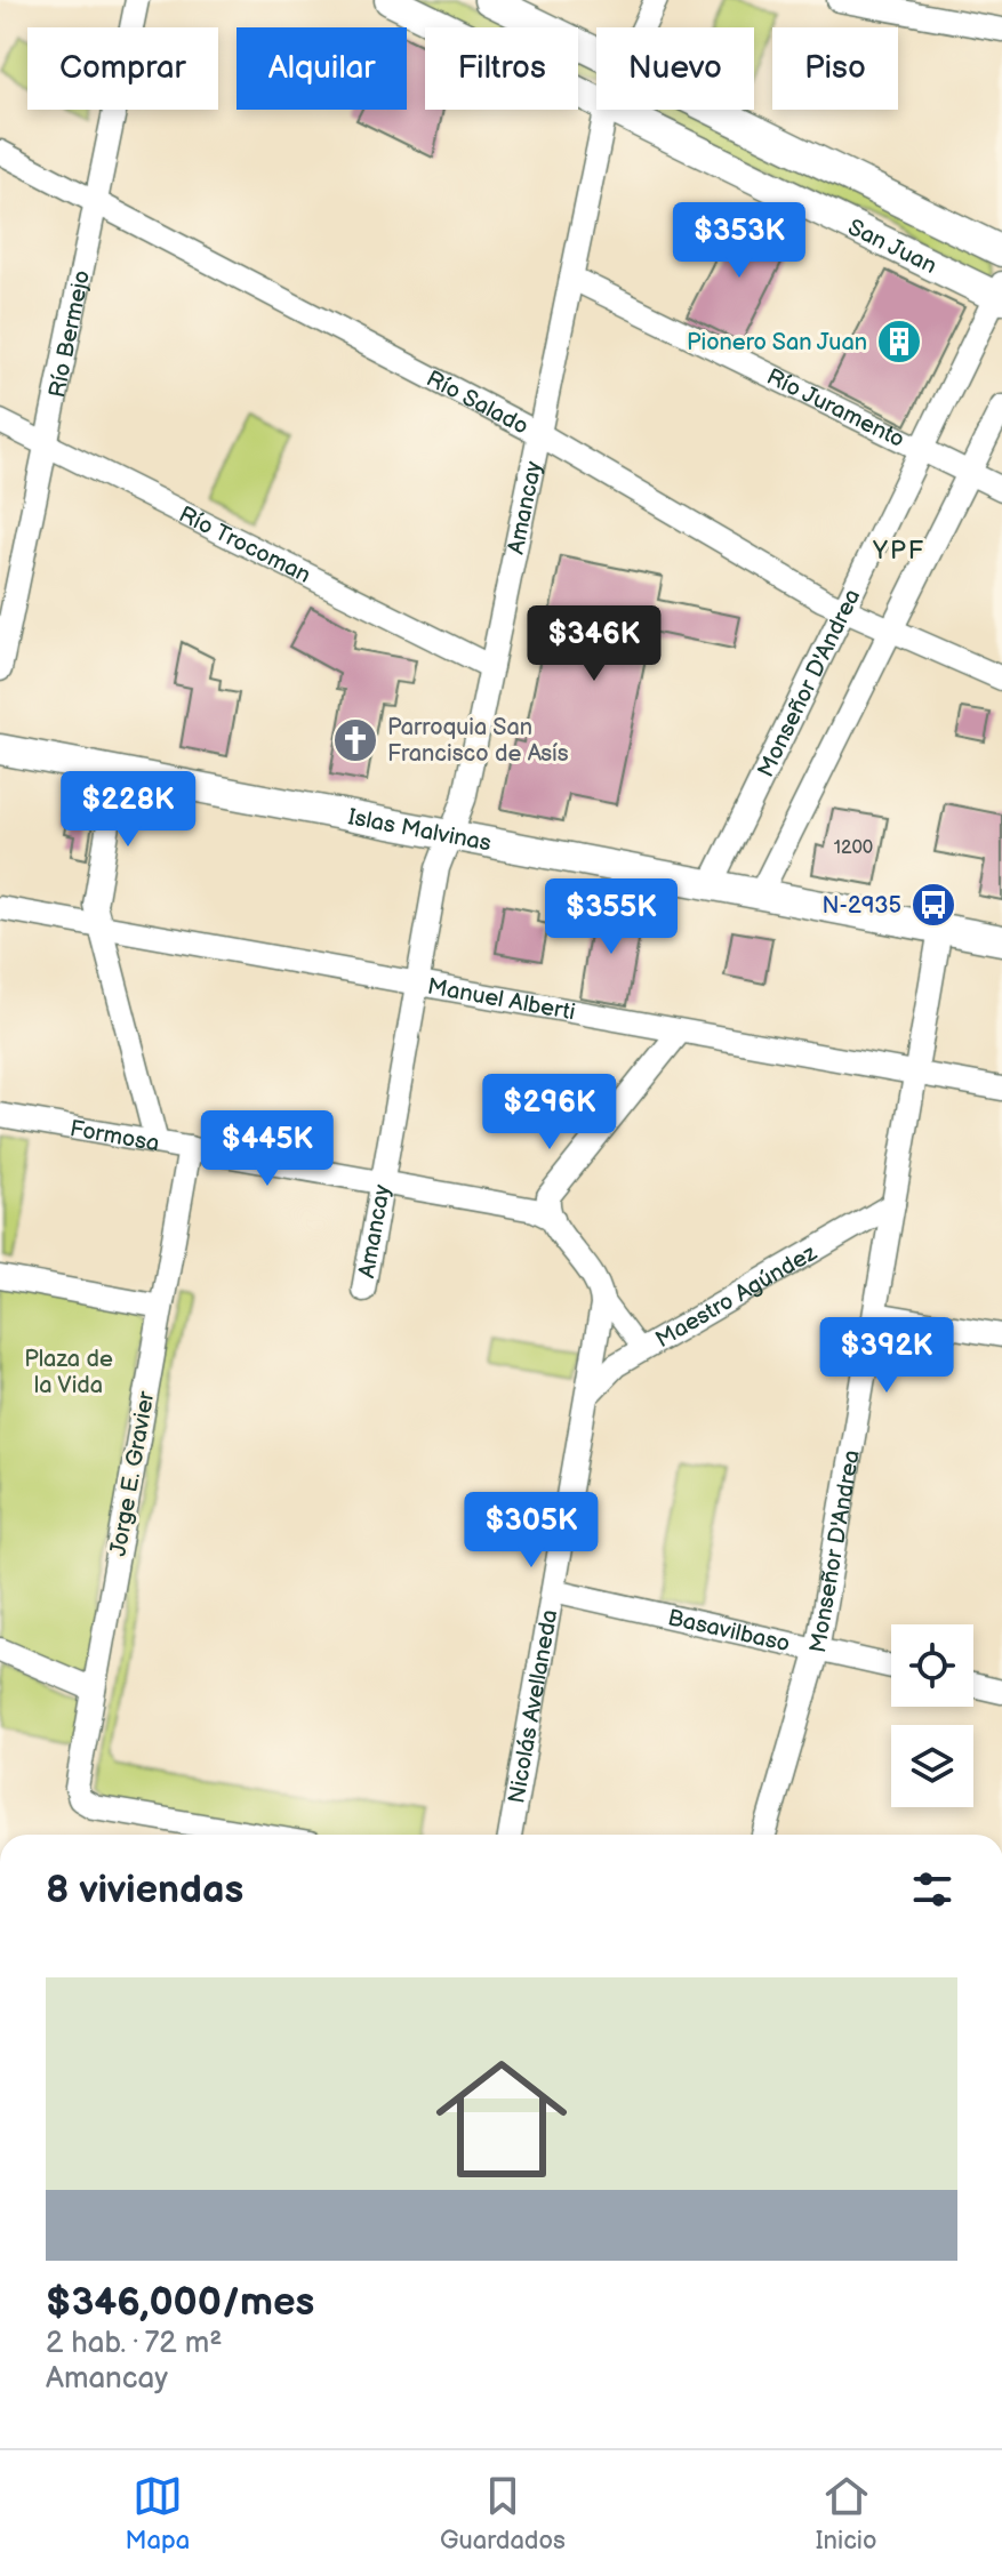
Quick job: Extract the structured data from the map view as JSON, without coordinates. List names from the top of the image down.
{
  "streets": {
    "main road": ["San Juan", "Islas Malvinas"],
    "street": [
      "Río Bermejo",
      "Río Salado",
      "Río Juramento",
      "Amancay",
      "Río Trocoman",
      "Monseñor D'Andrea",
      "Manuel Alberti",
      "Formosa",
      "Maestro Agúndez",
      "Jorge E. Gravier",
      "Basavilbaso",
      "Nicolás Avellaneda"
    ]
  },
  "crossings": [
    ["San Juan", "Monseñor D'Andrea"],
    ["Río Bermejo", "Río Salado"],
    ["Río Bermejo", "Río Trocoman"],
    ["Río Salado", "Amancay"],
    ["Río Salado", "Monseñor D'Andrea"],
    ["Río Juramento", "Amancay"],
    ["Río Juramento", "Monseñor D'Andrea"],
    ["Amancay", "Río Trocoman"],
    ["Amancay", "Islas Malvinas"],
    ["Amancay", "Manuel Alberti"],
    ["Amancay", "Formosa"],
    ["Monseñor D'Andrea", "Islas Malvinas"],
    ["Monseñor D'Andrea", "Manuel Alberti"],
    ["Monseñor D'Andrea", "Maestro Agúndez"],
    ["Monseñor D'Andrea", "Basavilbaso"],
    ["Formosa", "Jorge E. Gravier"],
    ["Maestro Agúndez", "Nicolás Avellaneda"],
    ["Basavilbaso", "Nicolás Avellaneda"]
  ],
  "districts": ["YPF"],
  "parks": ["Plaza de la Vida"],
  "places": {
    "building": ["Pionero San Juan"],
    "church": ["Parroquia San Francisco de Asís"],
    "bus stop": ["N-2935"]
  },
  "house_numbers": ["1200"],
  "page": {
    "chip": [
      "Comprar",
      "Alquilar",
      "Filtros",
      "Nuevo",
      "Piso"
    ],
    "price": [
      "$353K",
      "$346K",
      "$228K",
      "$355K",
      "$296K",
      "$445K",
      "$392K",
      "$305K"
    ],
    "heading": "8 viviendas",
    "list": [
      {
        "name": "$346,000/mes",
        "note": "2 hab. · 72 m² · Amancay"
      }
    ],
    "tabs": ["Mapa", "Guardados", "Inicio"]
  }
}
